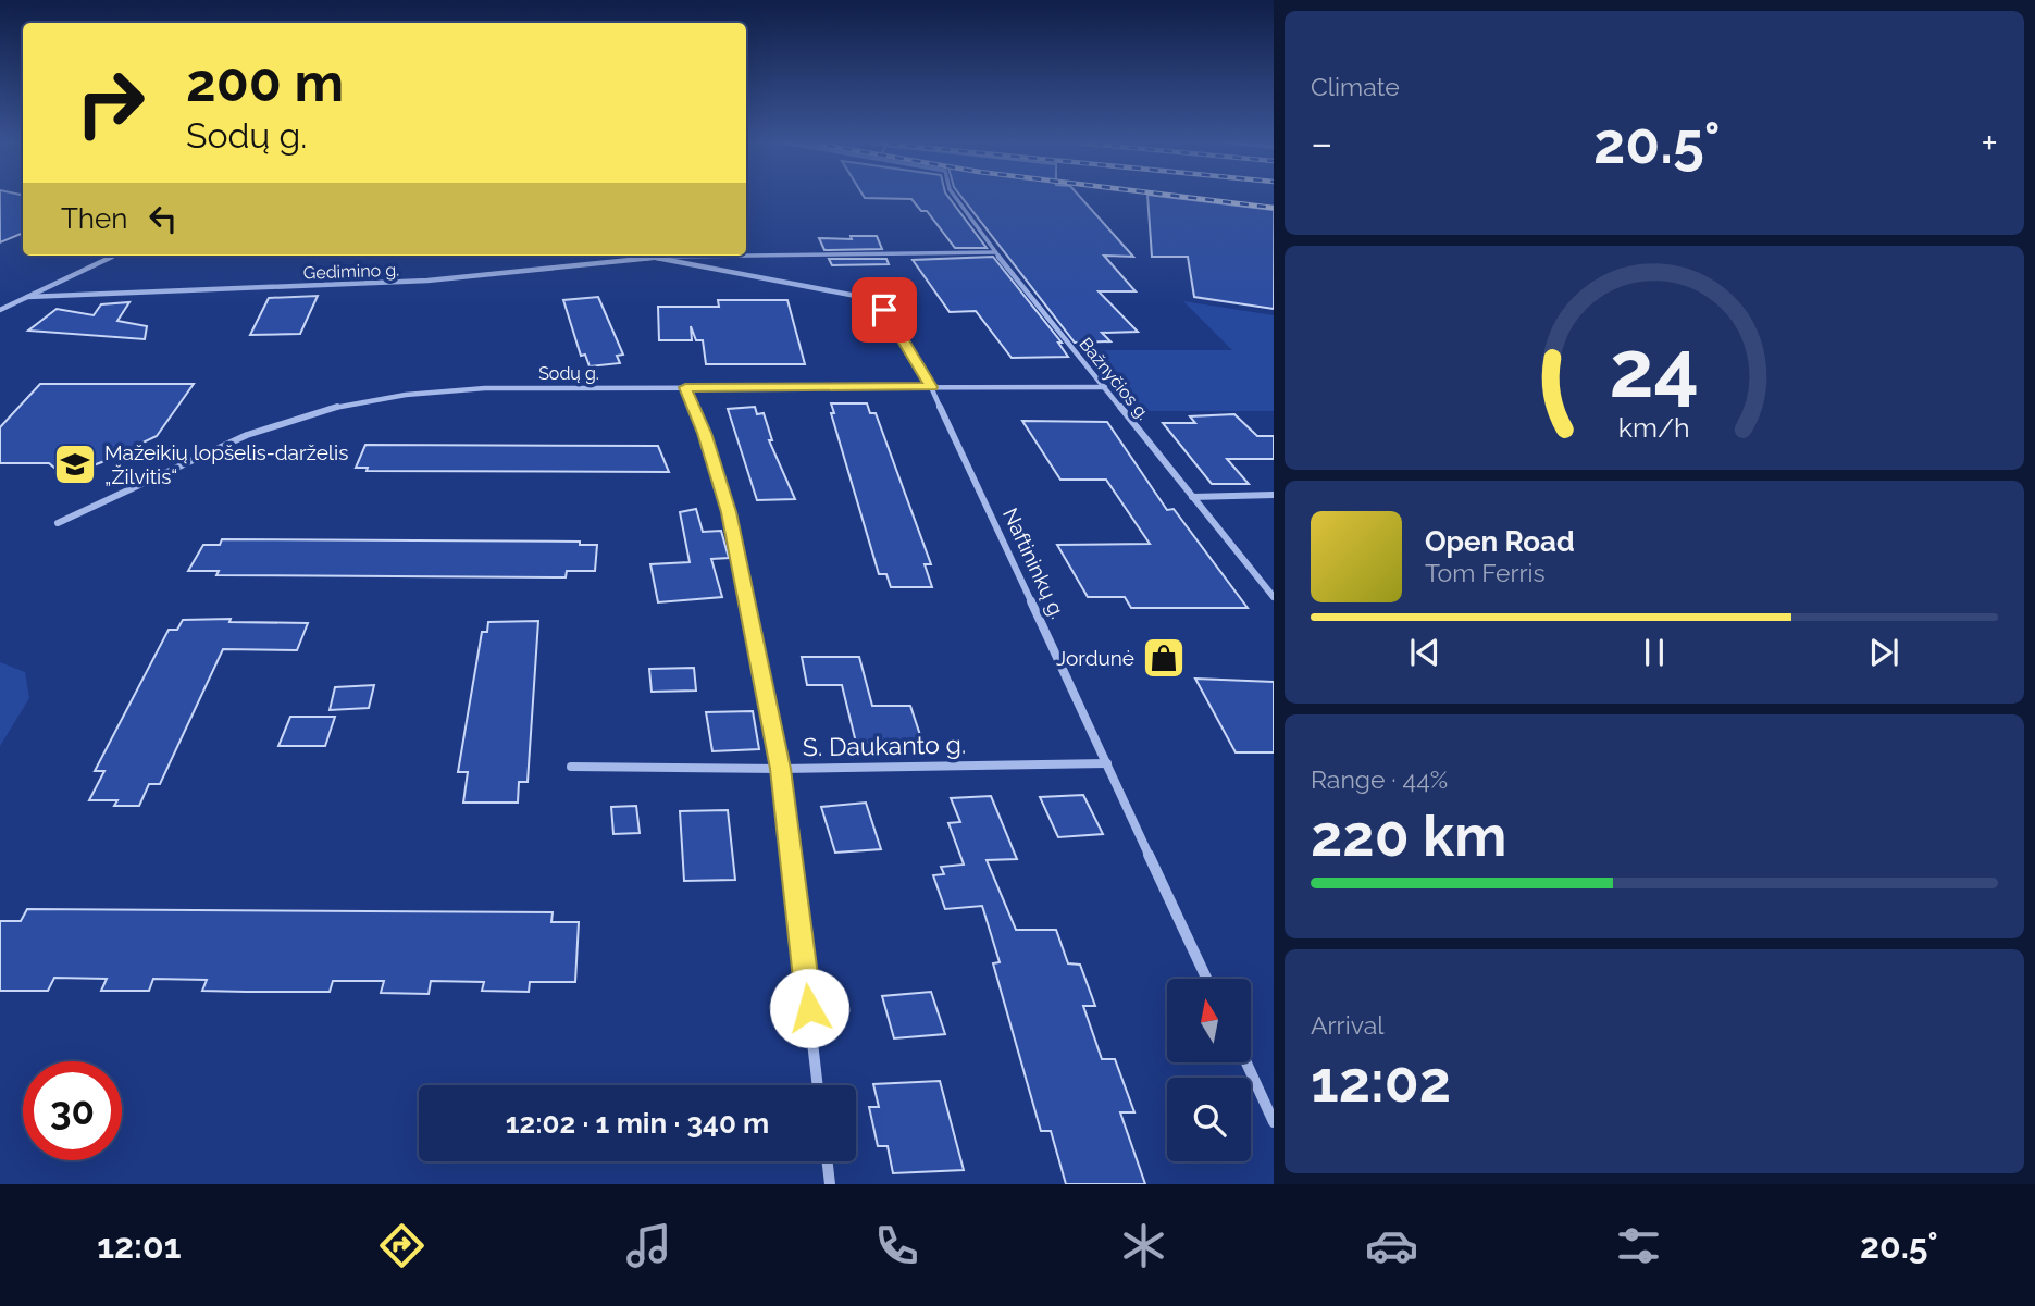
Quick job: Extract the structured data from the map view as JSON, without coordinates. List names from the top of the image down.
{
  "streets": {
    "street": [
      "Gedimino g.",
      "Sodų g.",
      "Bažnyčios g.",
      "Naftininkų g.",
      "S. Daukanto g."
    ]
  },
  "crossings": [
    ["Gedimino g.", "Bažnyčios g."],
    ["Gedimino g.", "Naftininkų g."],
    ["Sodų g.", "Bažnyčios g."],
    ["Sodų g.", "Naftininkų g."],
    ["Naftininkų g.", "S. Daukanto g."]
  ],
  "places": {
    "school or university": ["Mažeikių lopšelis-darželis „Žilvitis“"],
    "shop": ["Jordunė"]
  },
  "north": "top",
  "page": {
    "tile": [
      "Climate",
      ["Range · 44%", "220 km"],
      ["Arrival", "12:02"]
    ],
    "turn": ["200 m", "Sodų g."],
    "heat": ["−", "20.5°", "+"],
    "then": "Then",
    "song": ["Open Road", "Tom Ferris"],
    "limit": "30",
    "trip": "12:02 · 1 min · 340 m",
    "tabs": ["12:01", "20.5°"],
    "gauge": ["24", "km/h"]
  }
}
